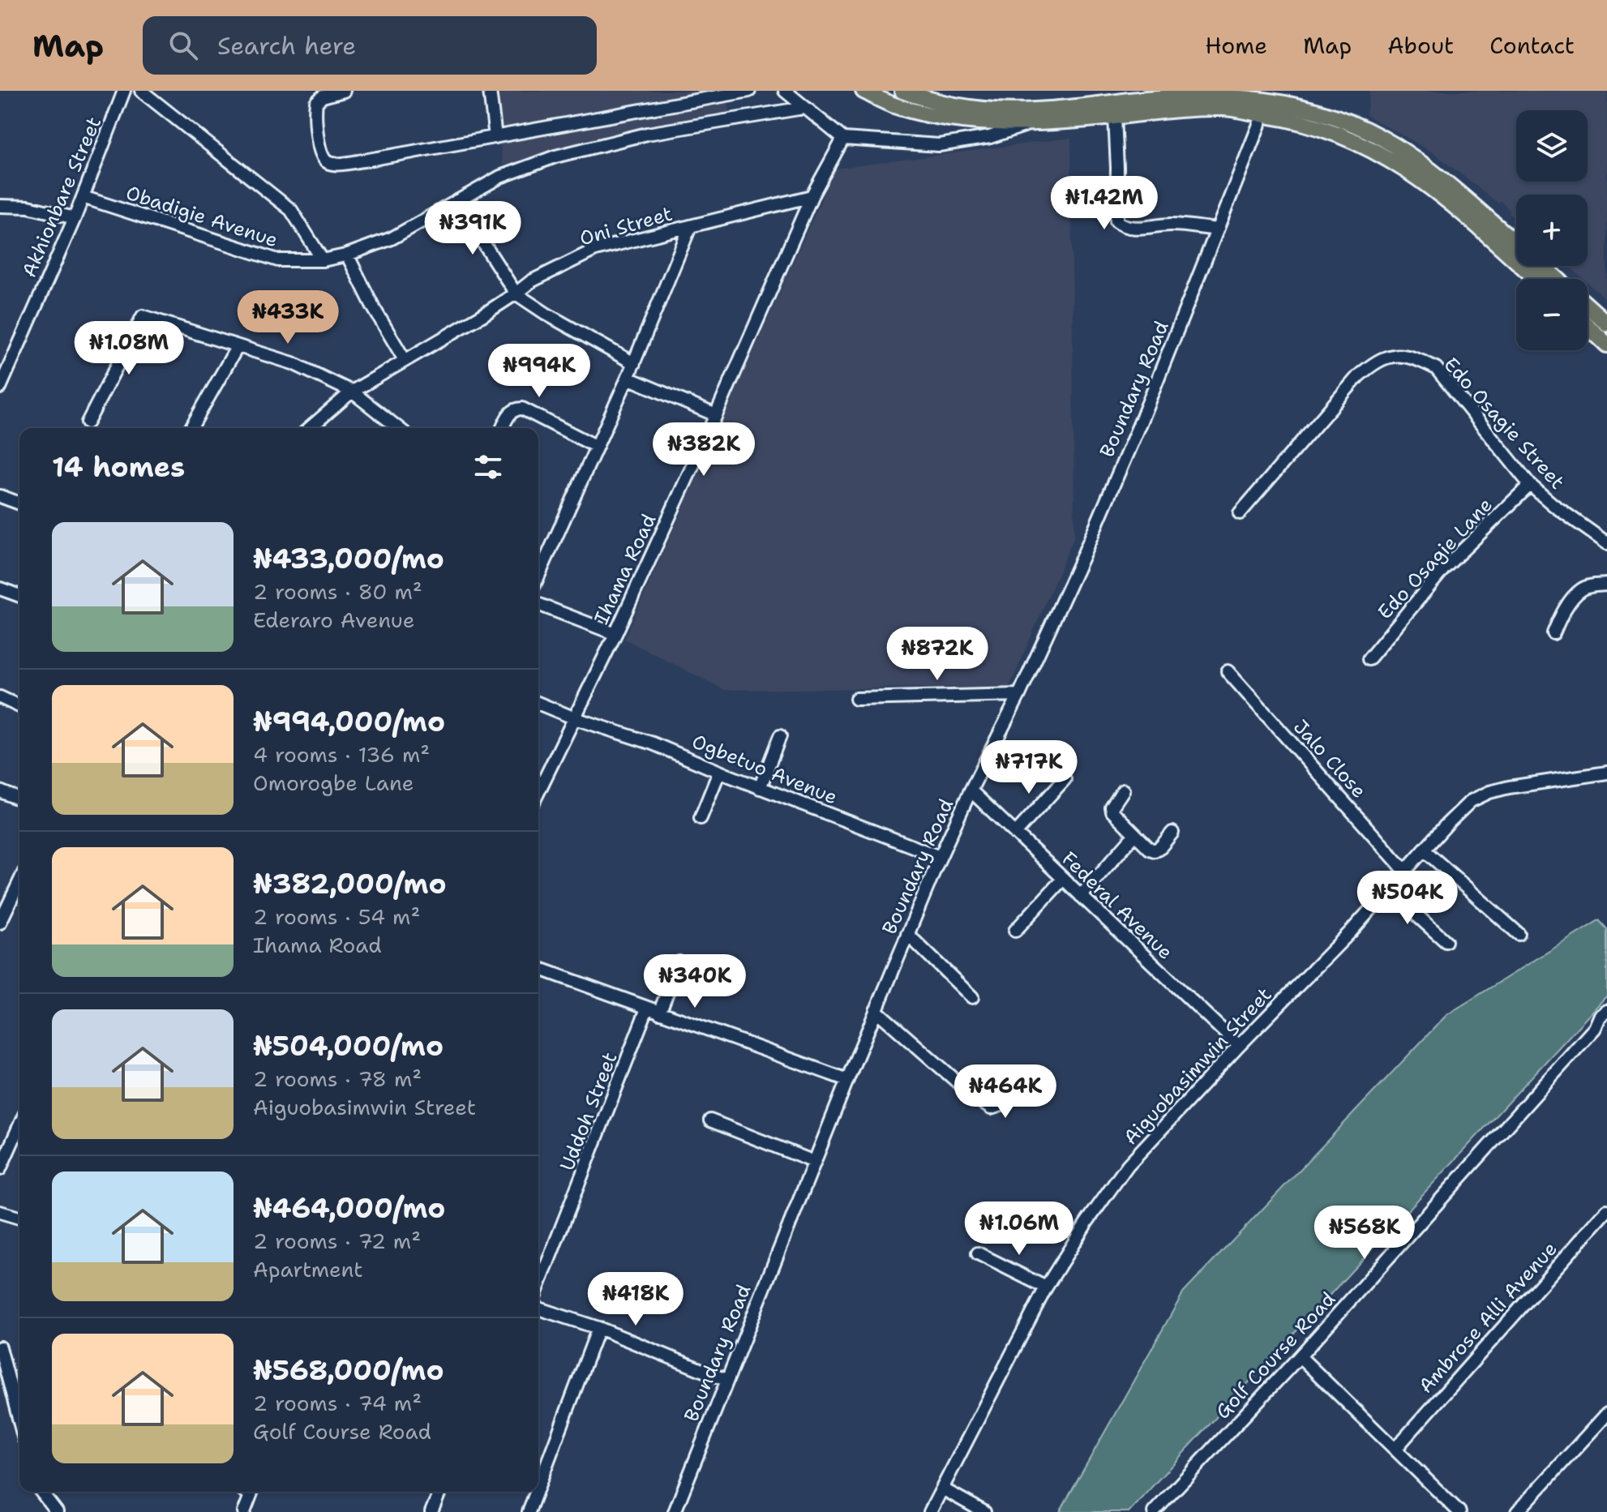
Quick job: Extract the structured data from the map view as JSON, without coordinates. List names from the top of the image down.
{
  "streets": {
    "street": [
      "Akhionbare Street",
      "Obadigie Avenue",
      "Oni Street",
      "Boundary Road",
      "Edo Osagie Street",
      "Edo Osagie Lane",
      "Ihama Road",
      "Jalo Close",
      "Ogbetuo Avenue",
      "Federal Avenue",
      "Aiguobasimwin Street",
      "Uddoh Street",
      "Ambrose Alli Avenue",
      "Golf Course Road"
    ]
  },
  "crossings": [
    ["Akhionbare Street", "Obadigie Avenue"],
    ["Oni Street", "Ihama Road"],
    ["Boundary Road", "Ogbetuo Avenue"],
    ["Boundary Road", "Federal Avenue"],
    ["Edo Osagie Street", "Edo Osagie Lane"],
    ["Ihama Road", "Ogbetuo Avenue"],
    ["Jalo Close", "Aiguobasimwin Street"],
    ["Federal Avenue", "Aiguobasimwin Street"]
  ],
  "page": {
    "header": "Map",
    "search": "Search here",
    "nav": [
      "Home",
      "Map",
      "About",
      "Contact"
    ],
    "map_buttons": ["+", "−"],
    "price": [
      "₦1.42M",
      "₦391K",
      "₦433K",
      "₦1.08M",
      "₦994K",
      "₦382K",
      "₦872K",
      "₦717K",
      "₦504K",
      "₦340K",
      "₦464K",
      "₦1.06M",
      "₦568K",
      "₦418K"
    ],
    "heading": "14 homes",
    "list": [
      {
        "name": "₦433,000/mo",
        "note": "2 rooms · 80 m² · Ederaro Avenue"
      },
      {
        "name": "₦994,000/mo",
        "note": "4 rooms · 136 m² · Omorogbe Lane"
      },
      {
        "name": "₦382,000/mo",
        "note": "2 rooms · 54 m² · Ihama Road"
      },
      {
        "name": "₦504,000/mo",
        "note": "2 rooms · 78 m² · Aiguobasimwin Street"
      },
      {
        "name": "₦464,000/mo",
        "note": "2 rooms · 72 m² · Apartment"
      },
      {
        "name": "₦568,000/mo",
        "note": "2 rooms · 74 m² · Golf Course Road"
      }
    ]
  }
}
